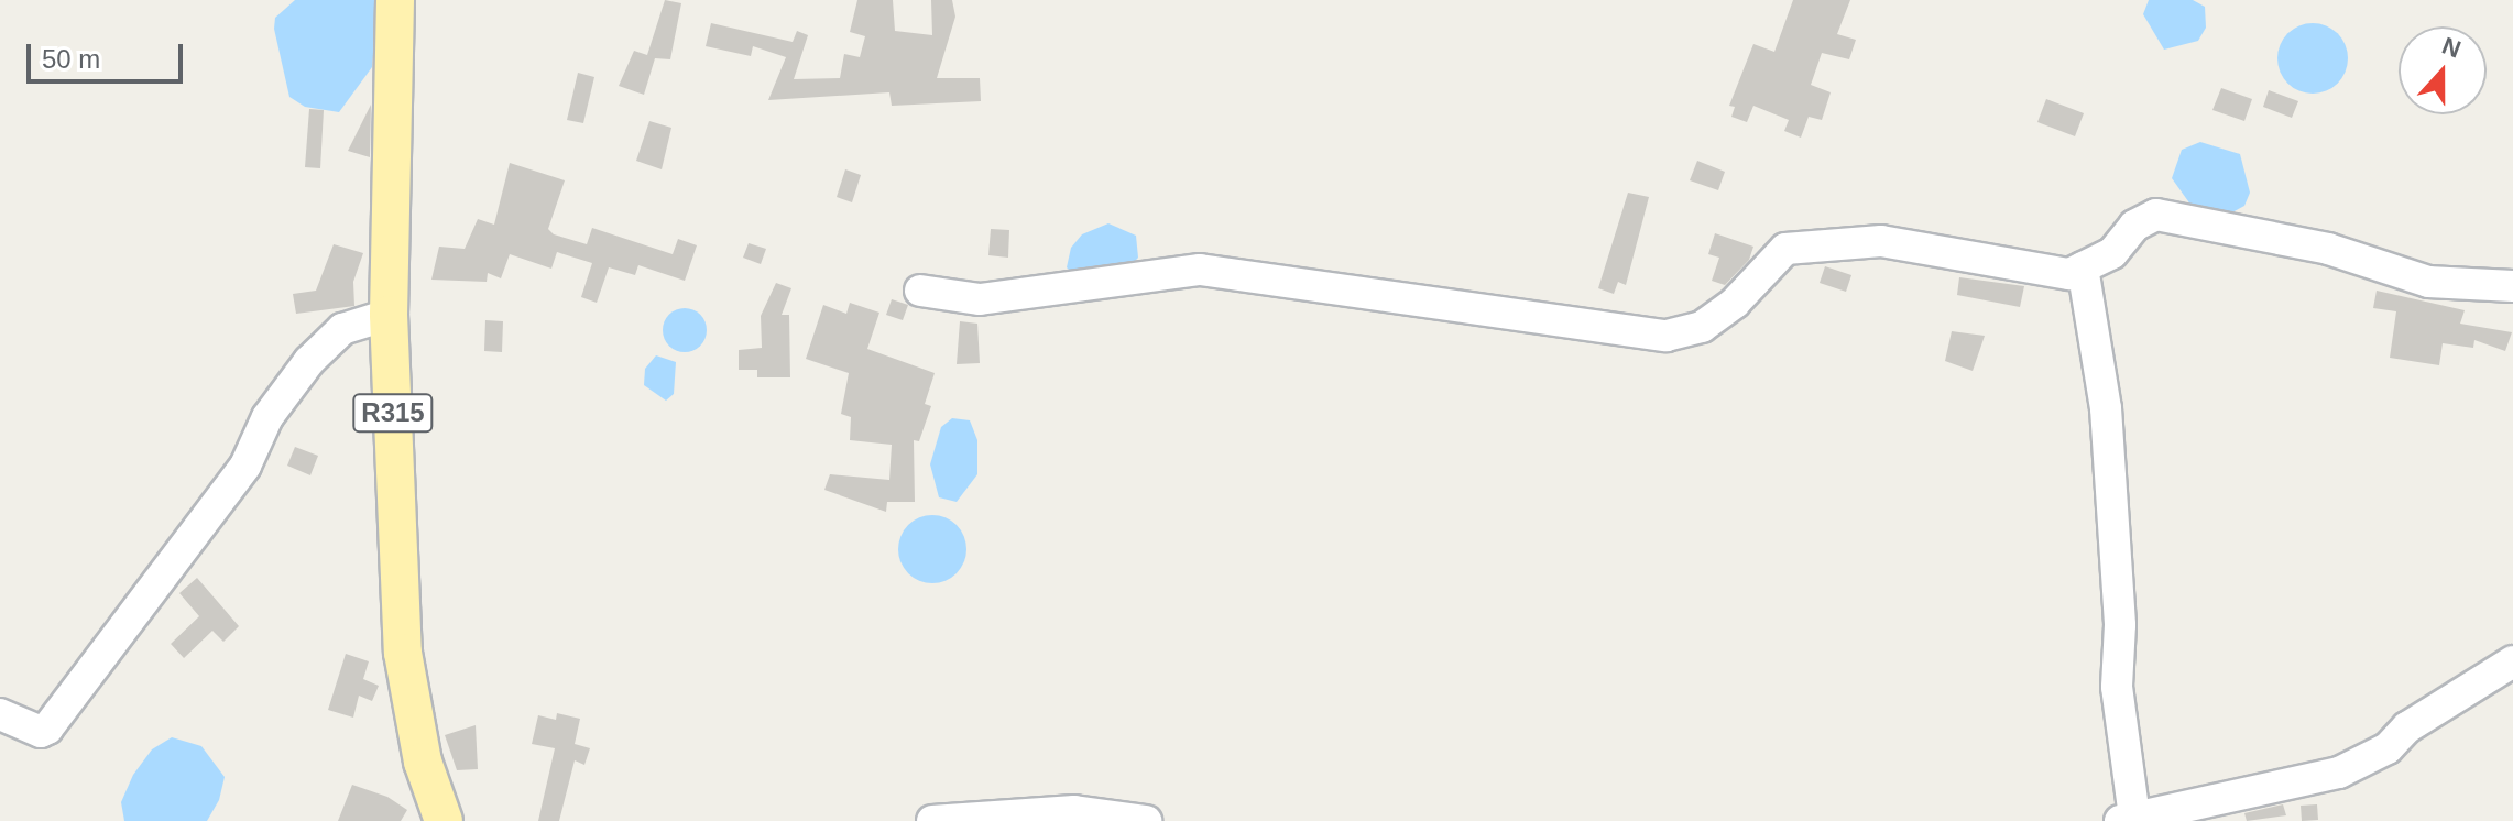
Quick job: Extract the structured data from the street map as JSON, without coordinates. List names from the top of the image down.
{
  "streets": {
    "main road": ["R315"]
  },
  "scale_bar": "50 m",
  "north": "top"
}
